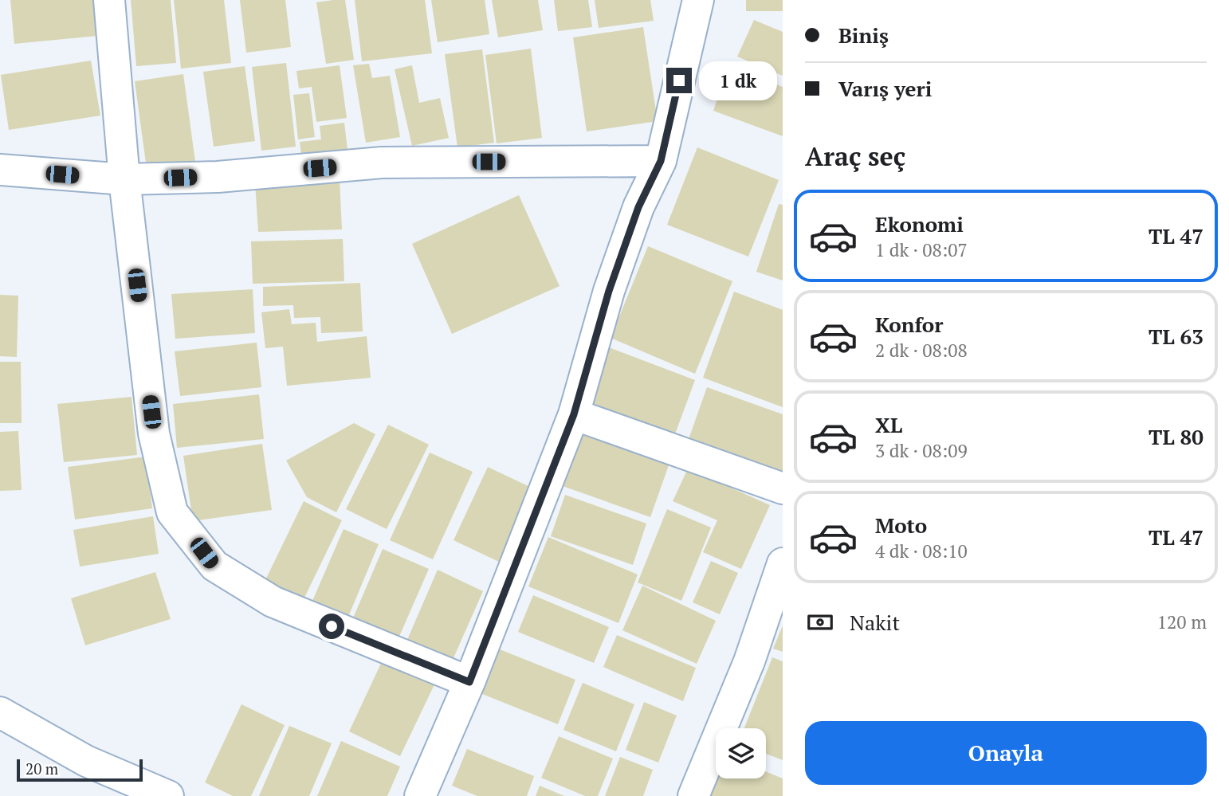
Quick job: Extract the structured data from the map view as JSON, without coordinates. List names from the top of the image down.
{
  "scale_bar": "20 m",
  "page": {
    "banner": ["Biniş", "Varış yeri"],
    "bubble": "1 dk",
    "heading": "Araç seç",
    "list": [
      {
        "name": "Ekonomi",
        "note": "1 dk · 08:07",
        "value": "TL 47"
      },
      {
        "name": "Konfor",
        "note": "2 dk · 08:08",
        "value": "TL 63"
      },
      {
        "name": "XL",
        "note": "3 dk · 08:09",
        "value": "TL 80"
      },
      {
        "name": "Moto",
        "note": "4 dk · 08:10",
        "value": "TL 47"
      }
    ],
    "pay": ["Nakit", "120 m"],
    "buttons": "Onayla",
    "scale": "20 m"
  }
}
